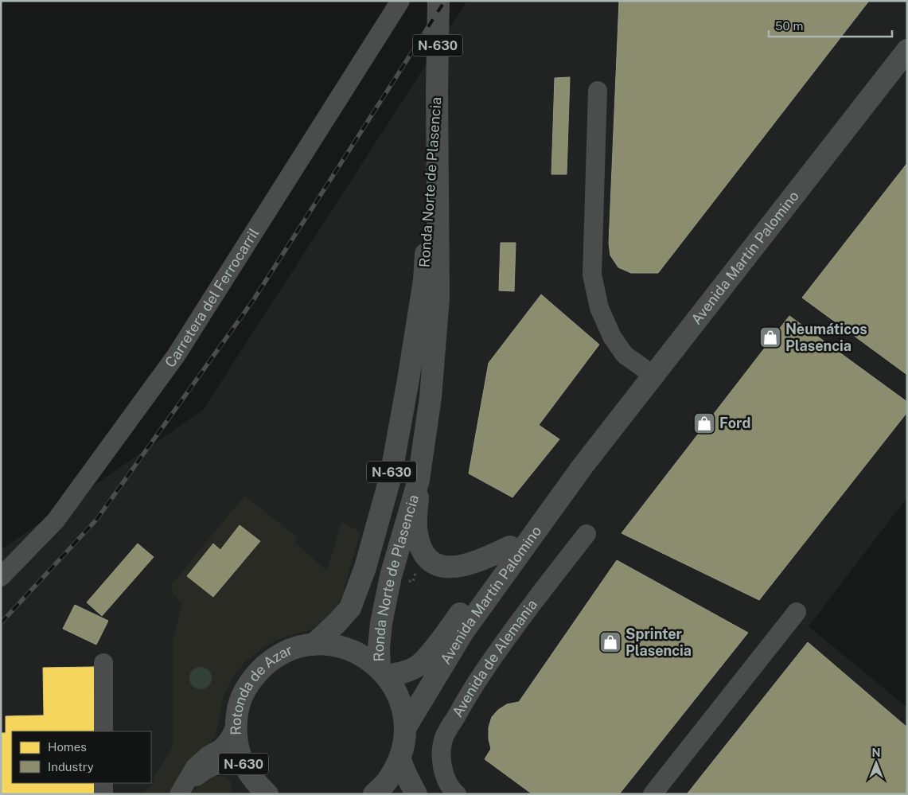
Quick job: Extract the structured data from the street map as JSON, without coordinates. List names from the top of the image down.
{
  "streets": {
    "main road": [
      "N-630",
      "Ronda Norte de Plasencia",
      "Avenida Martín Palomino",
      "Rotonda de Azar"
    ],
    "street": ["Carretera del Ferrocarril", "Avenida de Alemania"]
  },
  "crossings": [
    ["N-630", "Ronda Norte de Plasencia"],
    ["Ronda Norte de Plasencia", "Avenida Martín Palomino"],
    ["Ronda Norte de Plasencia", "Rotonda de Azar"],
    ["Avenida Martín Palomino", "Rotonda de Azar"]
  ],
  "places": {
    "shop": ["Neumáticos Plasencia", "Ford", "Sprinter Plasencia"]
  },
  "legend": ["Homes", "Industry"],
  "scale_bar": "50 m",
  "north": "top"
}
